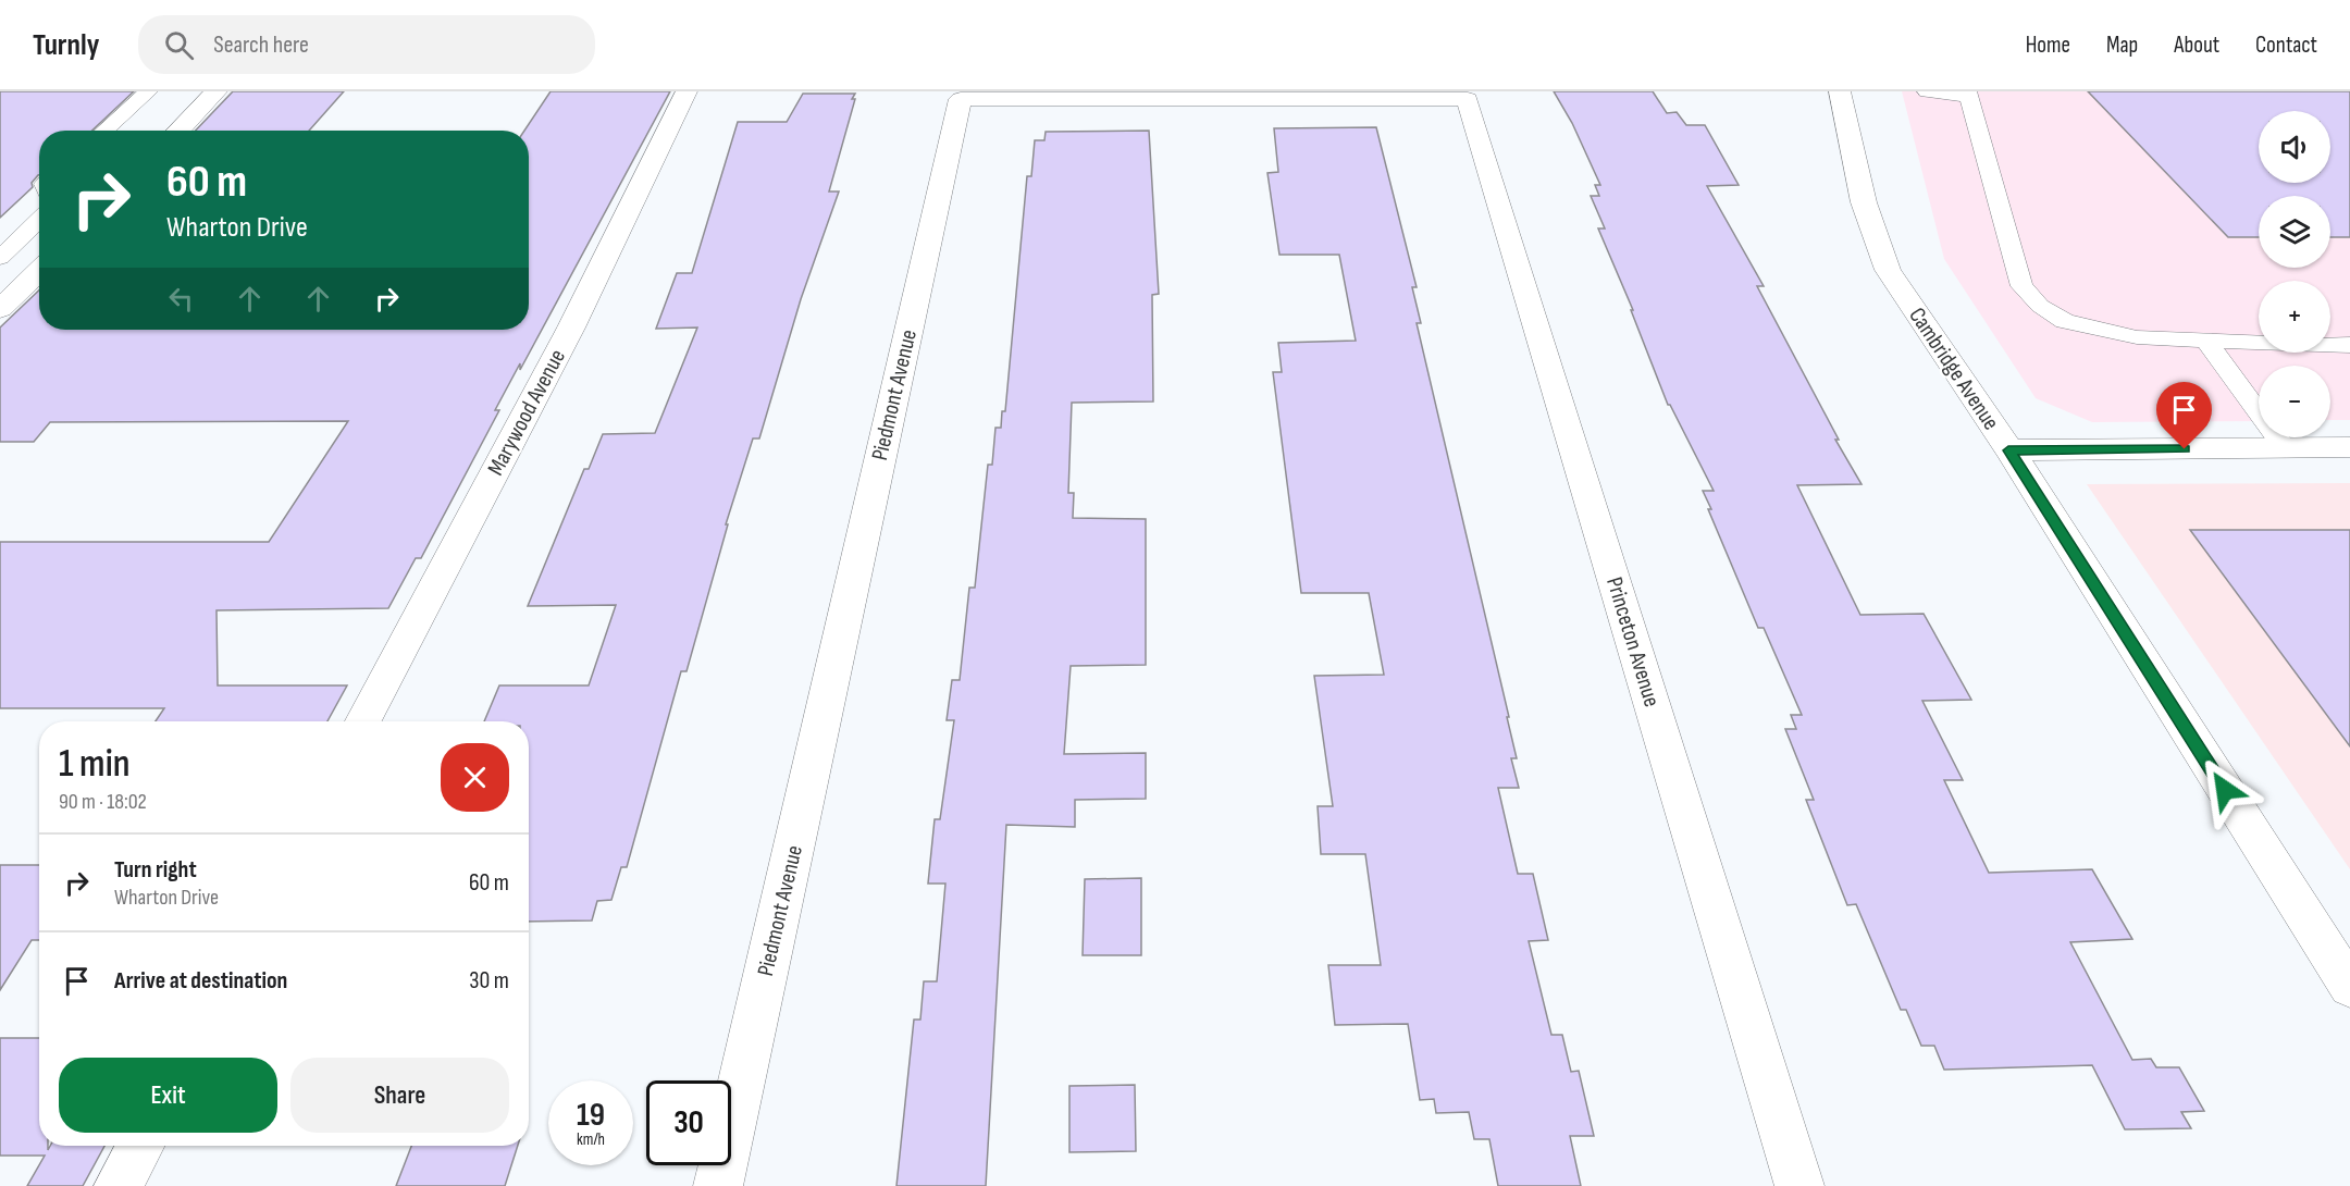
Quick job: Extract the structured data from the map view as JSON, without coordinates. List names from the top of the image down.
{
  "streets": {
    "street": [
      "Cambridge Avenue",
      "Piedmont Avenue",
      "Marywood Avenue",
      "Princeton Avenue"
    ]
  },
  "crossings": [
    ["Piedmont Avenue", "Princeton Avenue"]
  ],
  "page": {
    "header": "Turnly",
    "search": "Search here",
    "nav": [
      "Home",
      "Map",
      "About",
      "Contact"
    ],
    "map_buttons": ["+", "−"],
    "turn": ["60 m", "Wharton Drive"],
    "heading": ["1 min", "90 m · 18:02"],
    "list": [
      {
        "name": "Turn right",
        "note": "Wharton Drive",
        "value": "60 m"
      },
      {
        "name": "Arrive at destination",
        "value": "30 m"
      }
    ],
    "buttons": ["Exit", "Share"],
    "speed": "19 km/h",
    "limit": "30"
  }
}
